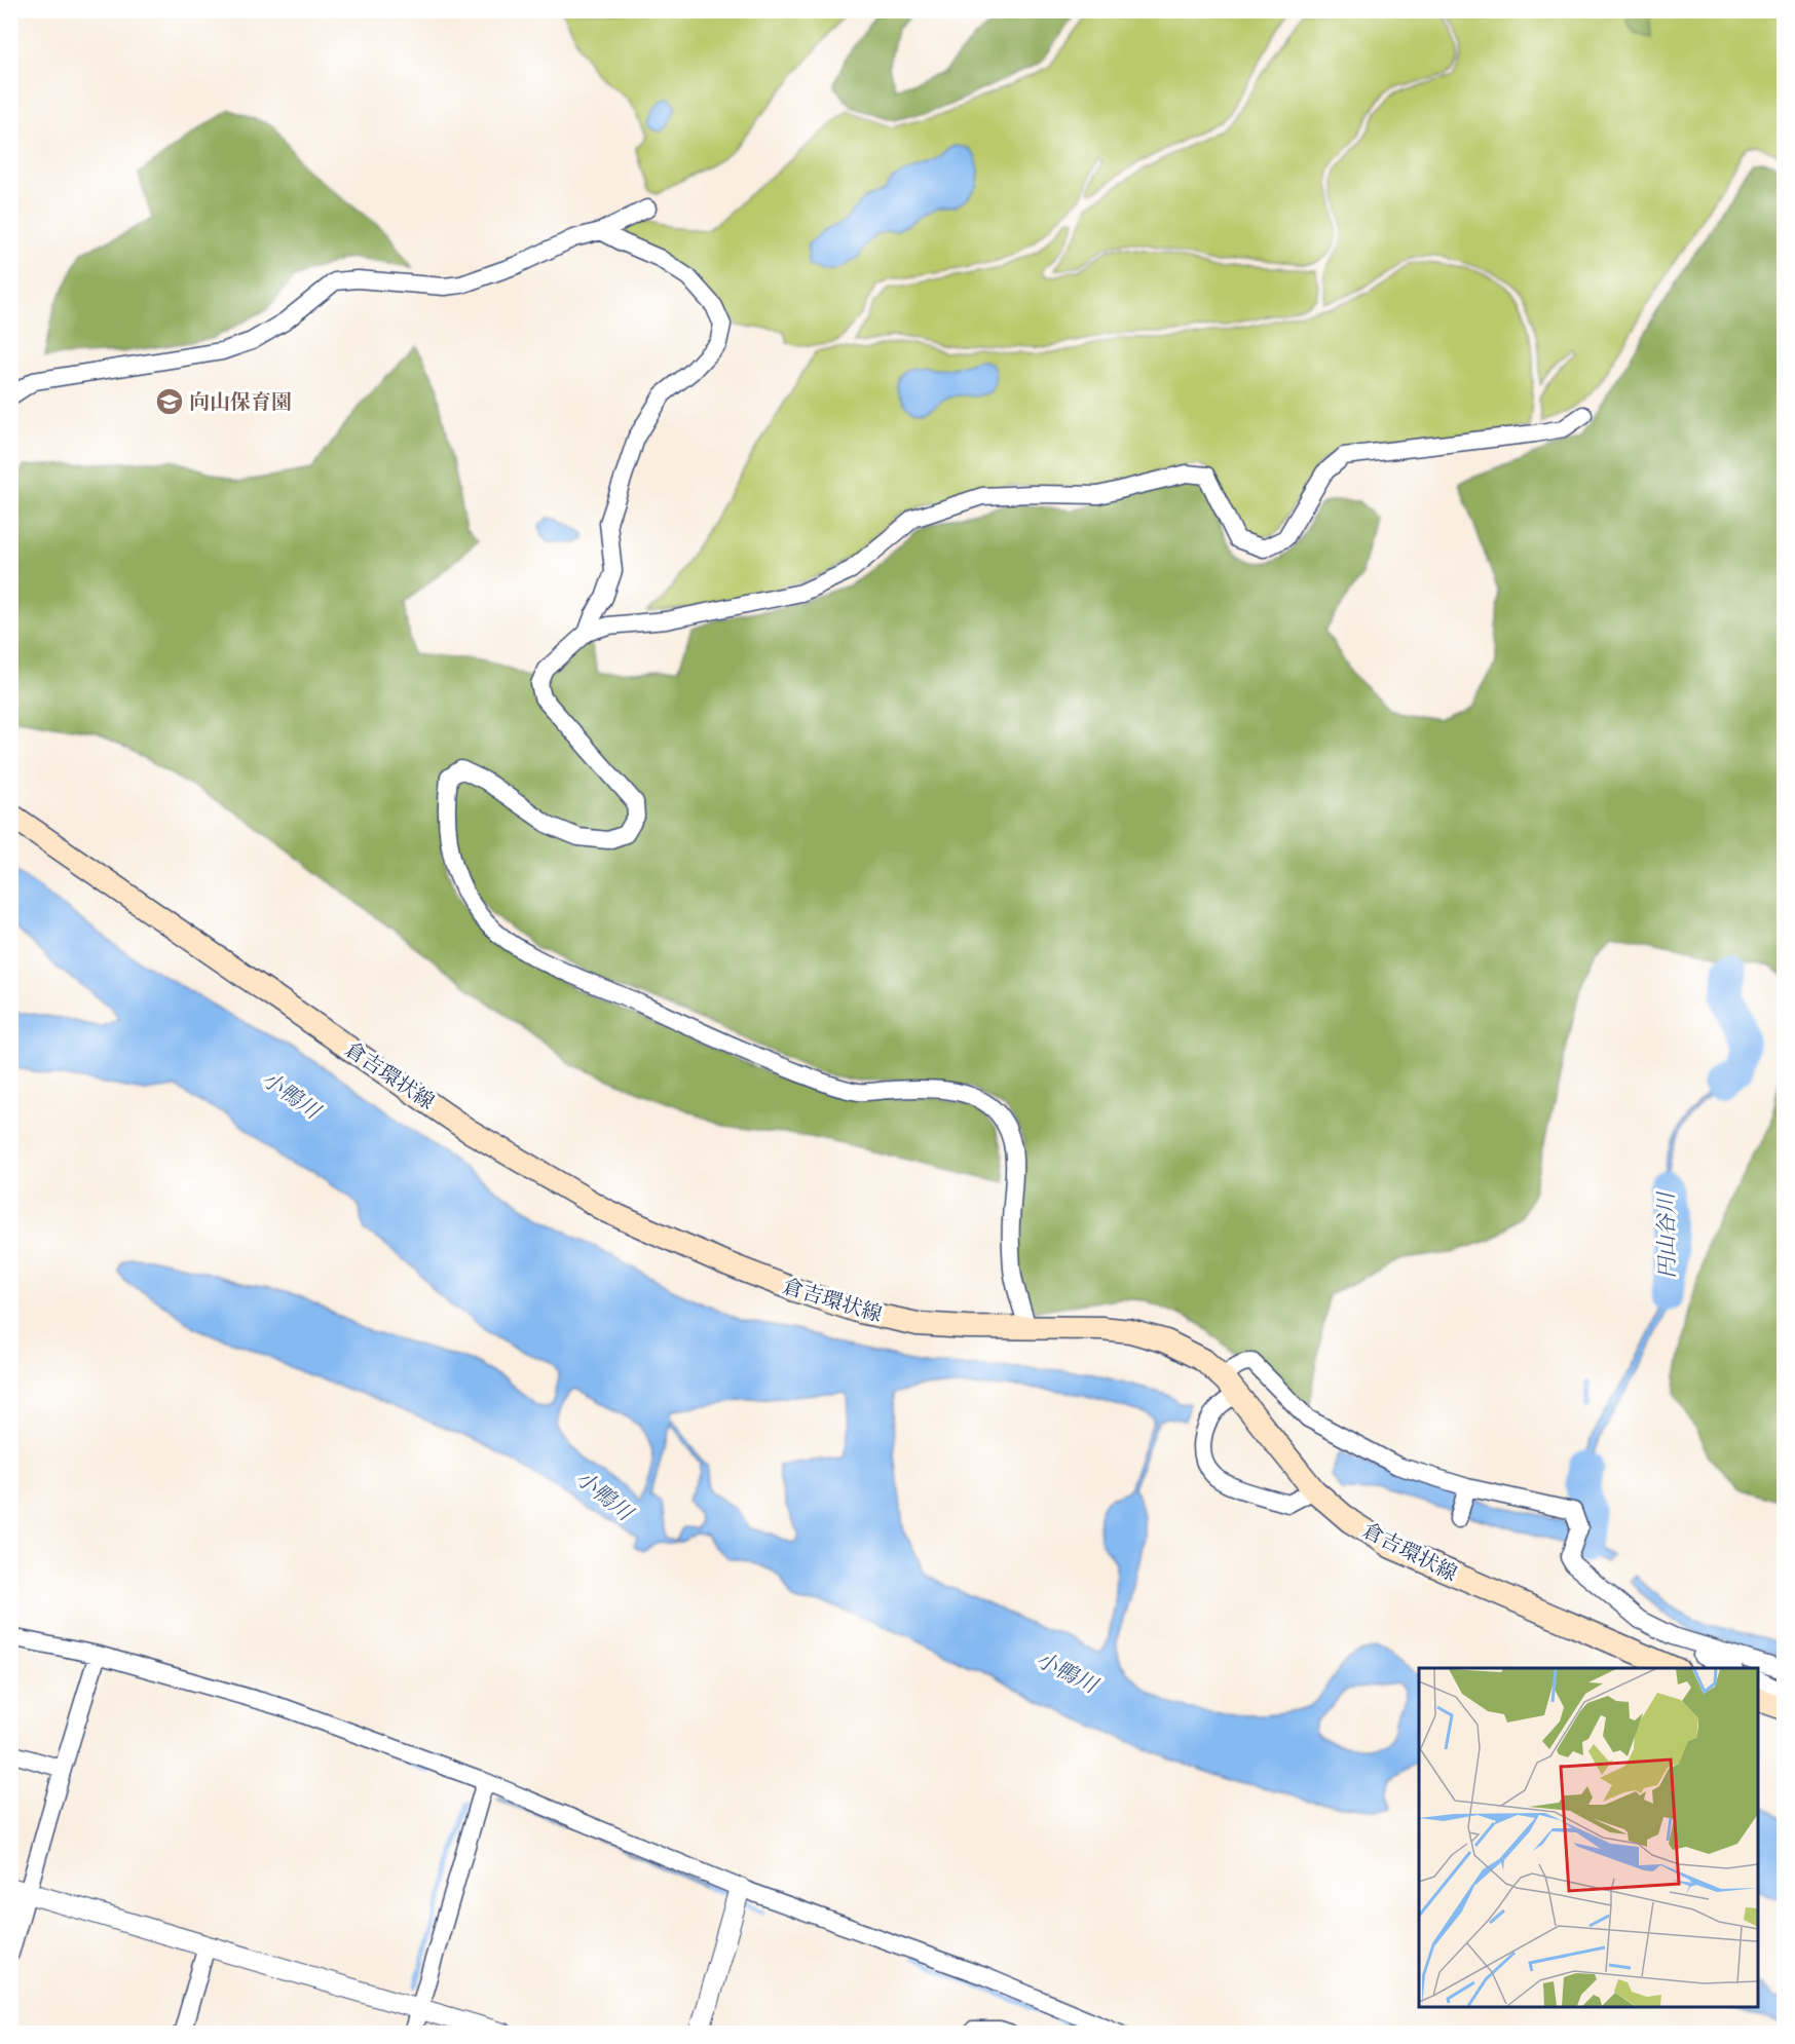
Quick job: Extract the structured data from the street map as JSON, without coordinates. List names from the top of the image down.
{
  "streets": {
    "main road": ["倉吉環状線"]
  },
  "water": ["小鴨川", "円山谷川"],
  "places": {
    "school or university": ["向山保育園"]
  }
}
